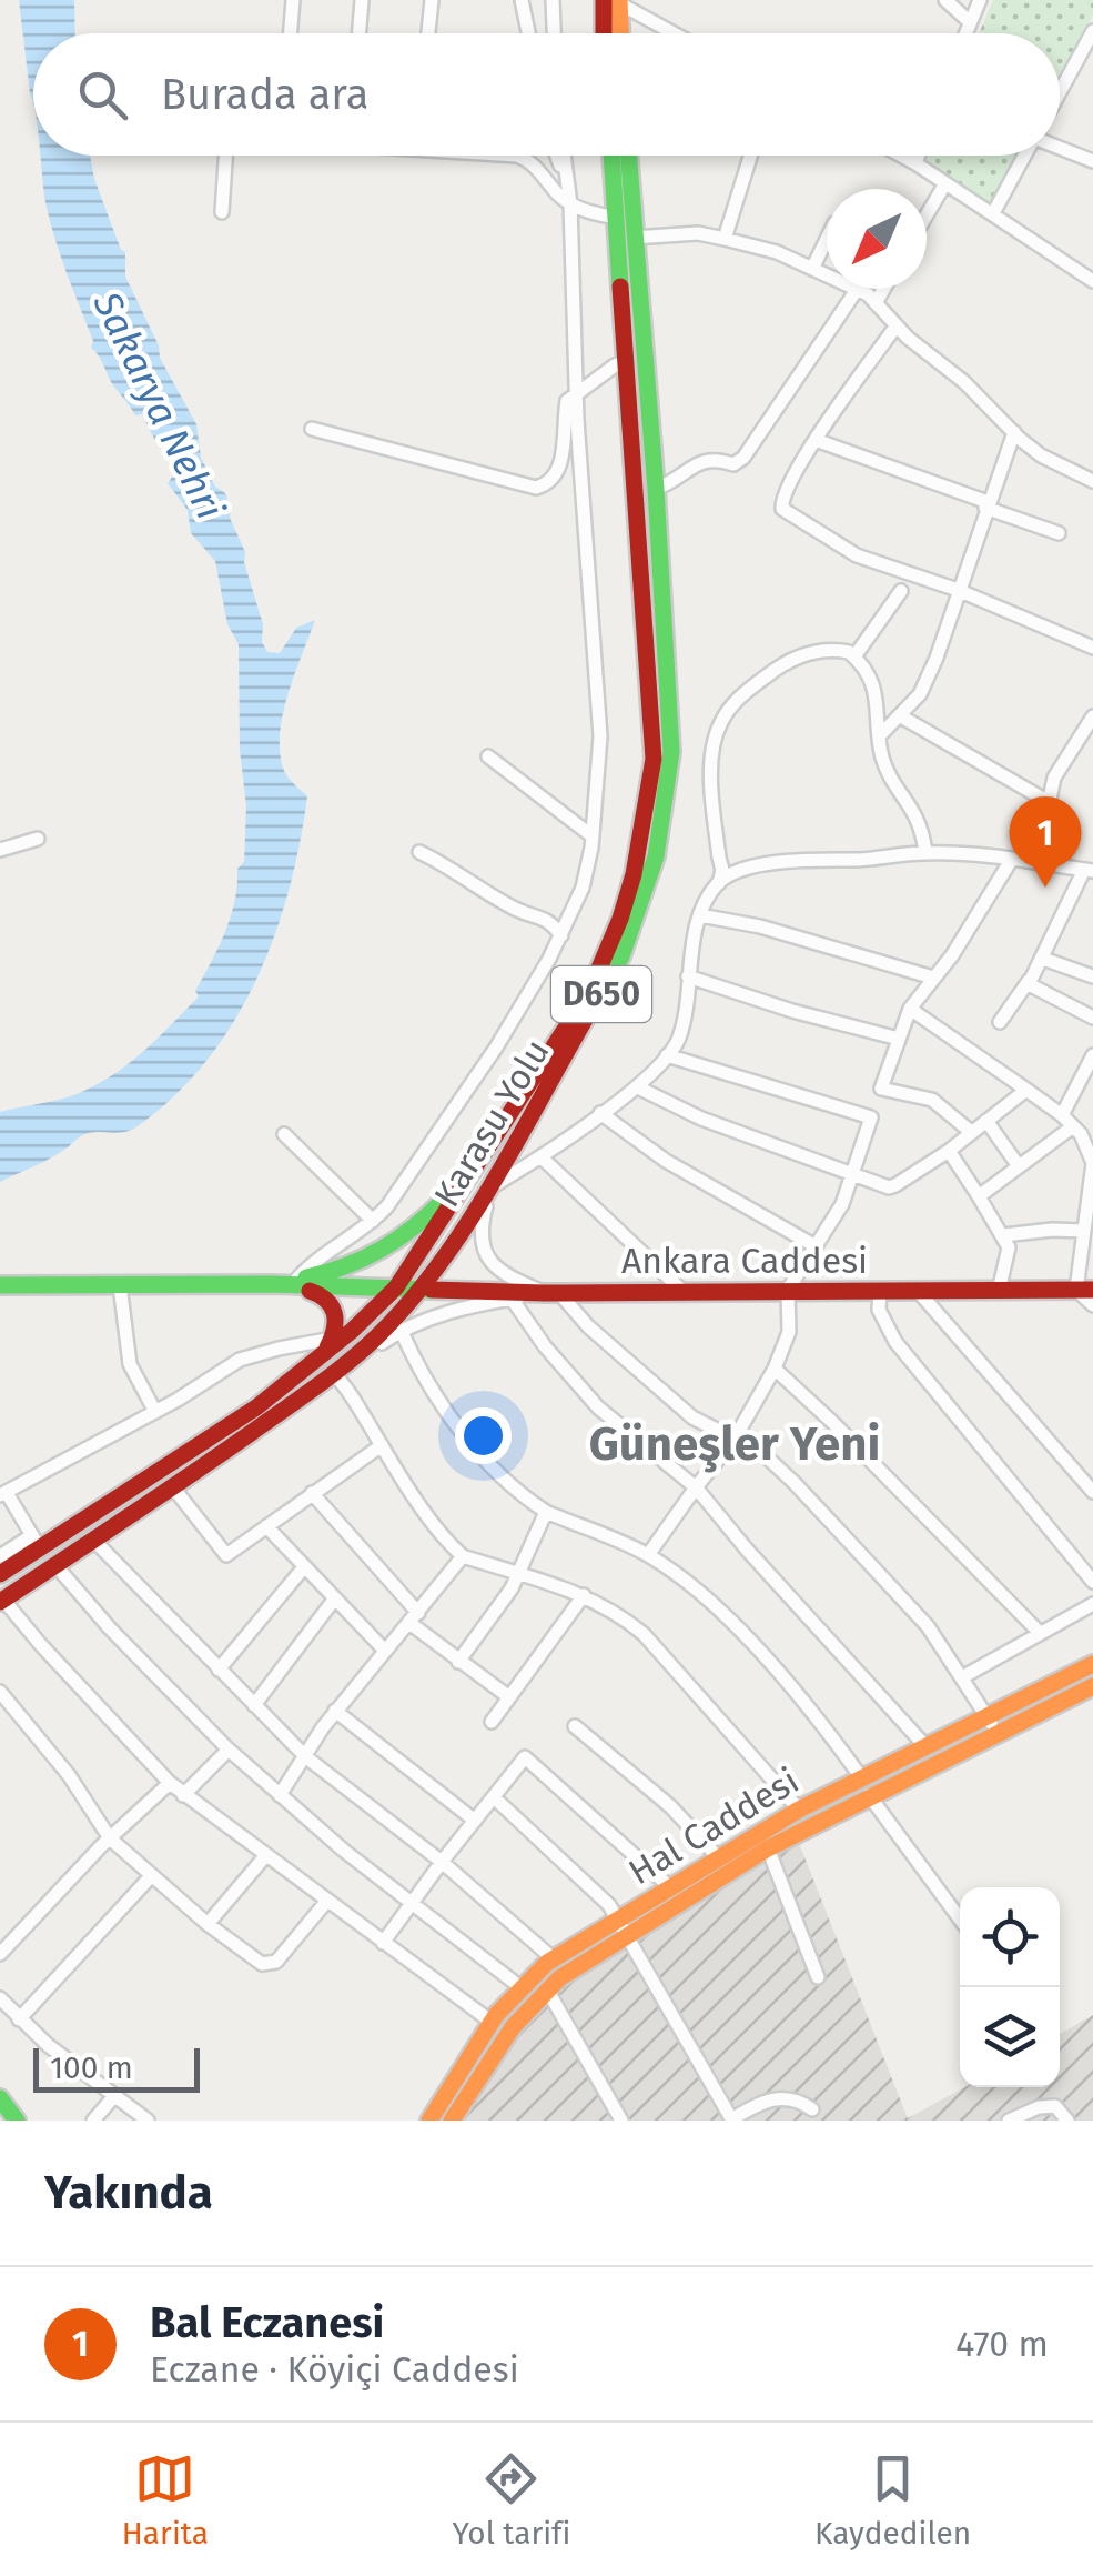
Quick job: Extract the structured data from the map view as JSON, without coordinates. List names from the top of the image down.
{
  "streets": {
    "main road": [
      "D650",
      "Karasu Yolu",
      "Ankara Caddesi",
      "Hal Caddesi"
    ]
  },
  "crossings": [
    ["Karasu Yolu", "Ankara Caddesi"]
  ],
  "districts": ["Güneşler Yeni"],
  "water": ["Sakarya Nehri"],
  "scale_bar": "100 m",
  "north": "bottom left",
  "page": {
    "search": "Burada ara",
    "pins": "1",
    "scale": "100 m",
    "heading": "Yakında",
    "list": [
      {
        "mark": "1",
        "name": "Bal Eczanesi",
        "note": "Eczane · Köyiçi Caddesi",
        "value": "470 m"
      }
    ],
    "nav": ["Harita", "Yol tarifi", "Kaydedilen"]
  }
}
